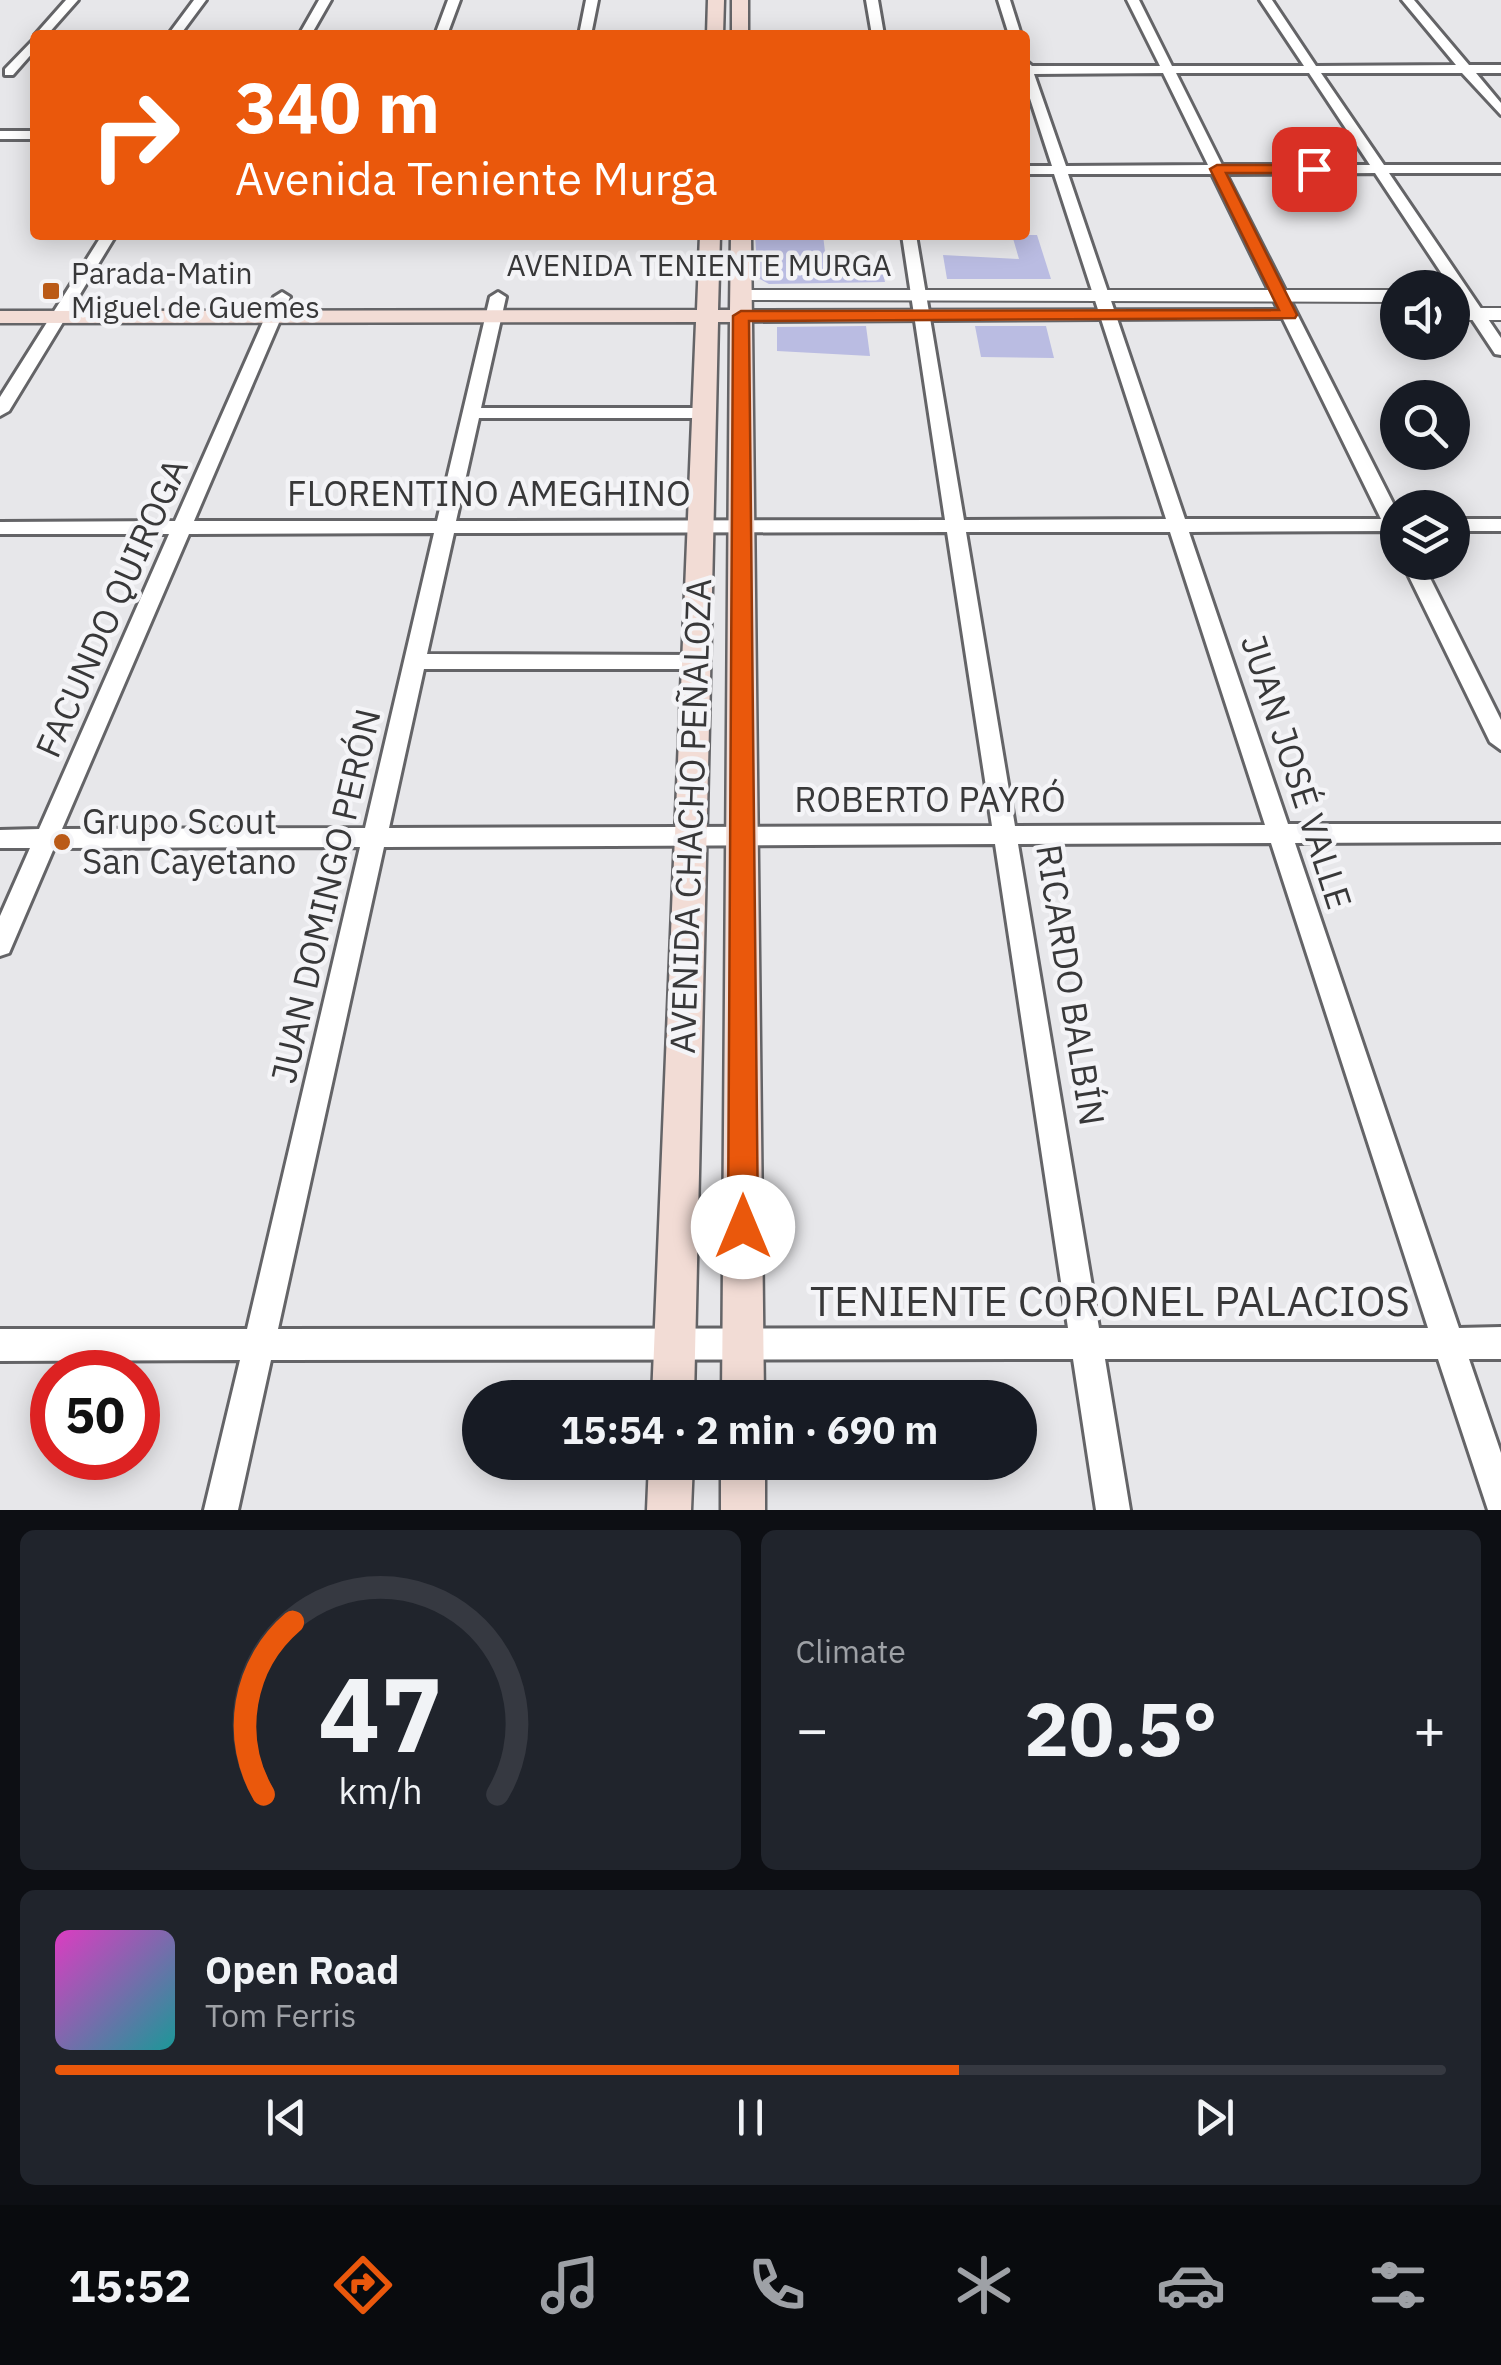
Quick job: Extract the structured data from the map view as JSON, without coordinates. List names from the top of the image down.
{
  "streets": {
    "main road": ["AVENIDA TENIENTE MURGA", "AVENIDA CHACHO PEÑALOZA"],
    "street": [
      "FLORENTINO AMEGHINO",
      "FACUNDO QUIROGA",
      "JUAN JOSÉ VALLE",
      "ROBERTO PAYRÓ",
      "JUAN DOMINGO PERÓN",
      "RICARDO BALBÍN",
      "TENIENTE CORONEL PALACIOS"
    ]
  },
  "crossings": [
    ["AVENIDA TENIENTE MURGA", "FACUNDO QUIROGA"],
    ["AVENIDA TENIENTE MURGA", "JUAN JOSÉ VALLE"],
    ["AVENIDA TENIENTE MURGA", "AVENIDA CHACHO PEÑALOZA"],
    ["AVENIDA TENIENTE MURGA", "JUAN DOMINGO PERÓN"],
    ["AVENIDA TENIENTE MURGA", "RICARDO BALBÍN"],
    ["FLORENTINO AMEGHINO", "FACUNDO QUIROGA"],
    ["FLORENTINO AMEGHINO", "JUAN JOSÉ VALLE"],
    ["FLORENTINO AMEGHINO", "AVENIDA CHACHO PEÑALOZA"],
    ["FLORENTINO AMEGHINO", "JUAN DOMINGO PERÓN"],
    ["FLORENTINO AMEGHINO", "RICARDO BALBÍN"],
    ["FACUNDO QUIROGA", "ROBERTO PAYRÓ"],
    ["JUAN JOSÉ VALLE", "ROBERTO PAYRÓ"],
    ["JUAN JOSÉ VALLE", "TENIENTE CORONEL PALACIOS"],
    ["ROBERTO PAYRÓ", "AVENIDA CHACHO PEÑALOZA"],
    ["ROBERTO PAYRÓ", "JUAN DOMINGO PERÓN"],
    ["ROBERTO PAYRÓ", "RICARDO BALBÍN"],
    ["AVENIDA CHACHO PEÑALOZA", "TENIENTE CORONEL PALACIOS"],
    ["JUAN DOMINGO PERÓN", "TENIENTE CORONEL PALACIOS"],
    ["RICARDO BALBÍN", "TENIENTE CORONEL PALACIOS"]
  ],
  "places": {
    "transit": ["Parada-Matin Miguel de Guemes"],
    "other": ["Grupo Scout San Cayetano"]
  },
  "page": {
    "turn": ["340 m", "Avenida Teniente Murga"],
    "limit": "50",
    "trip": "15:54 · 2 min · 690 m",
    "tile": "Climate",
    "heat": ["−", "20.5°", "+"],
    "song": ["Open Road", "Tom Ferris"],
    "tabs": "15:52",
    "gauge": ["47", "km/h"]
  }
}
